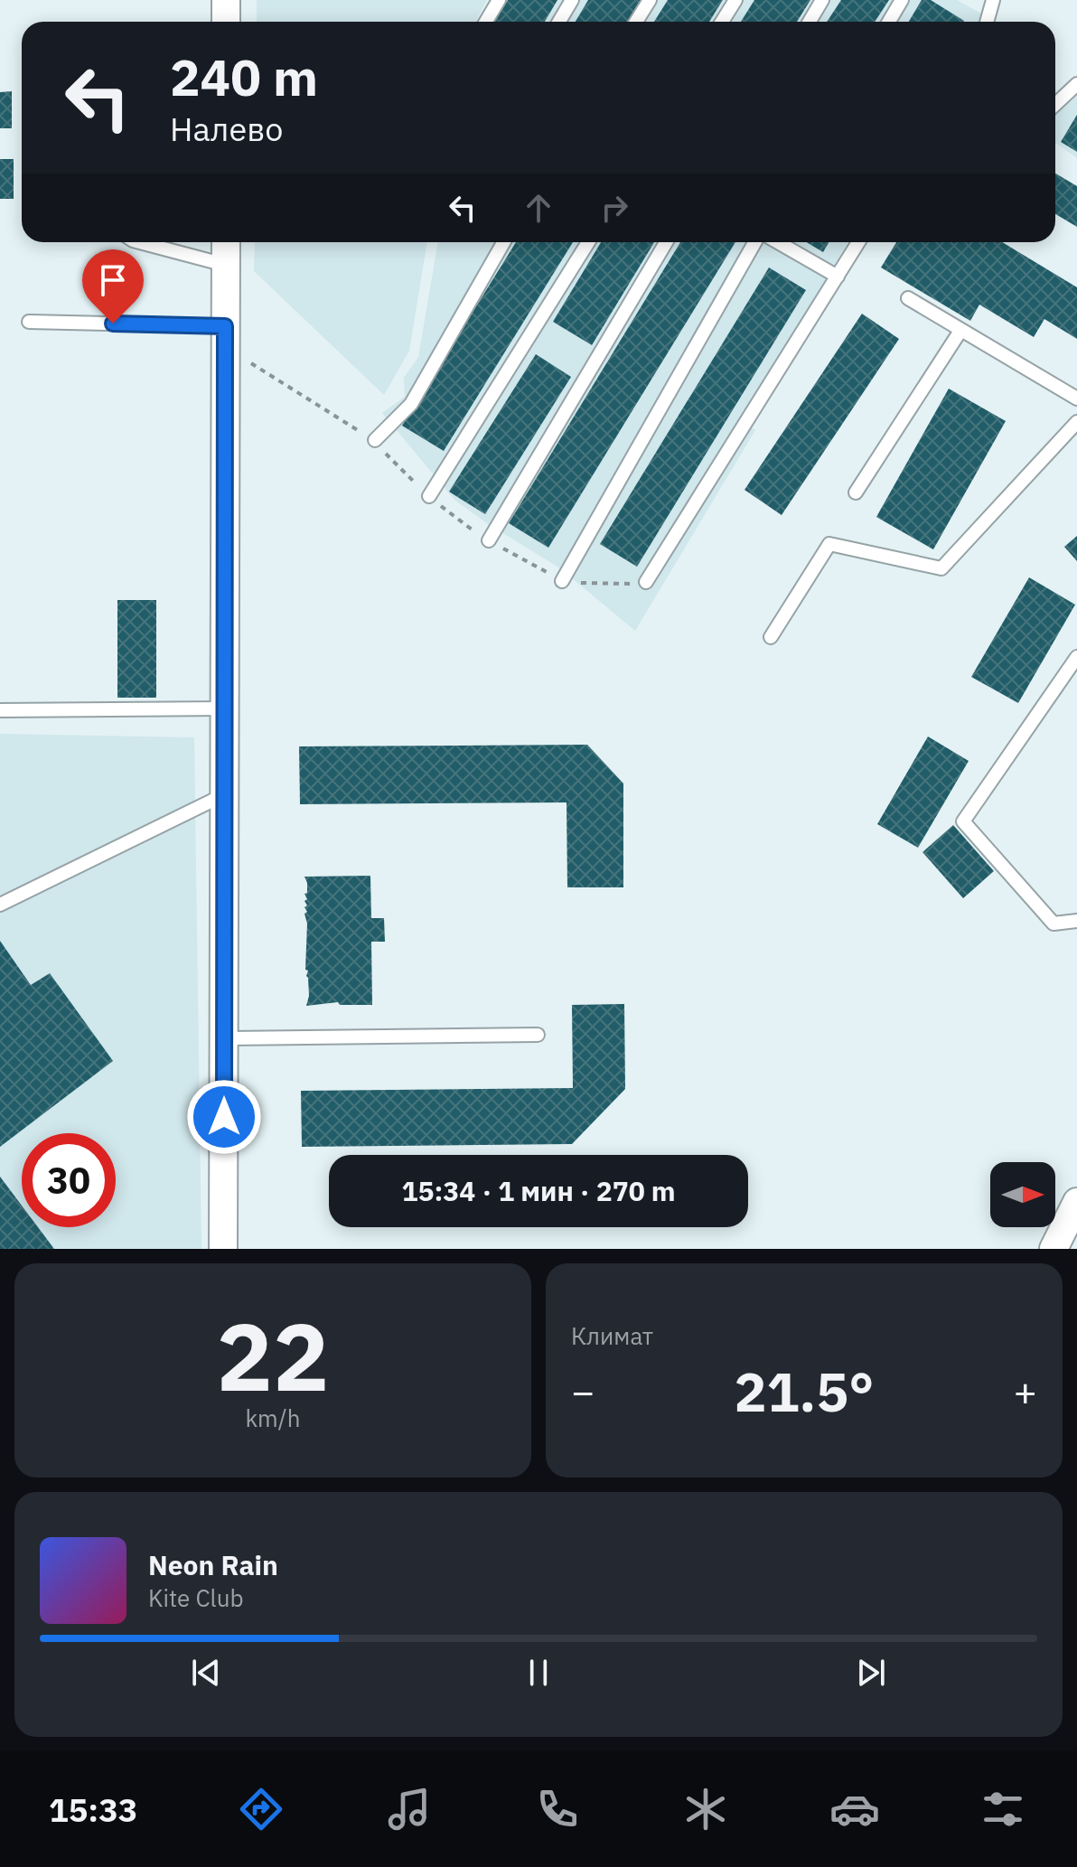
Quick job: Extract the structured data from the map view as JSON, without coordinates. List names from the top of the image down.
{
  "north": "right",
  "page": {
    "turn": ["240 m", "Налево"],
    "limit": "30",
    "trip": "15:34 · 1 мин · 270 m",
    "tile": [
      ["22", "km/h"],
      "Климат"
    ],
    "heat": ["−", "21.5°", "+"],
    "song": ["Neon Rain", "Kite Club"],
    "tabs": "15:33"
  }
}
